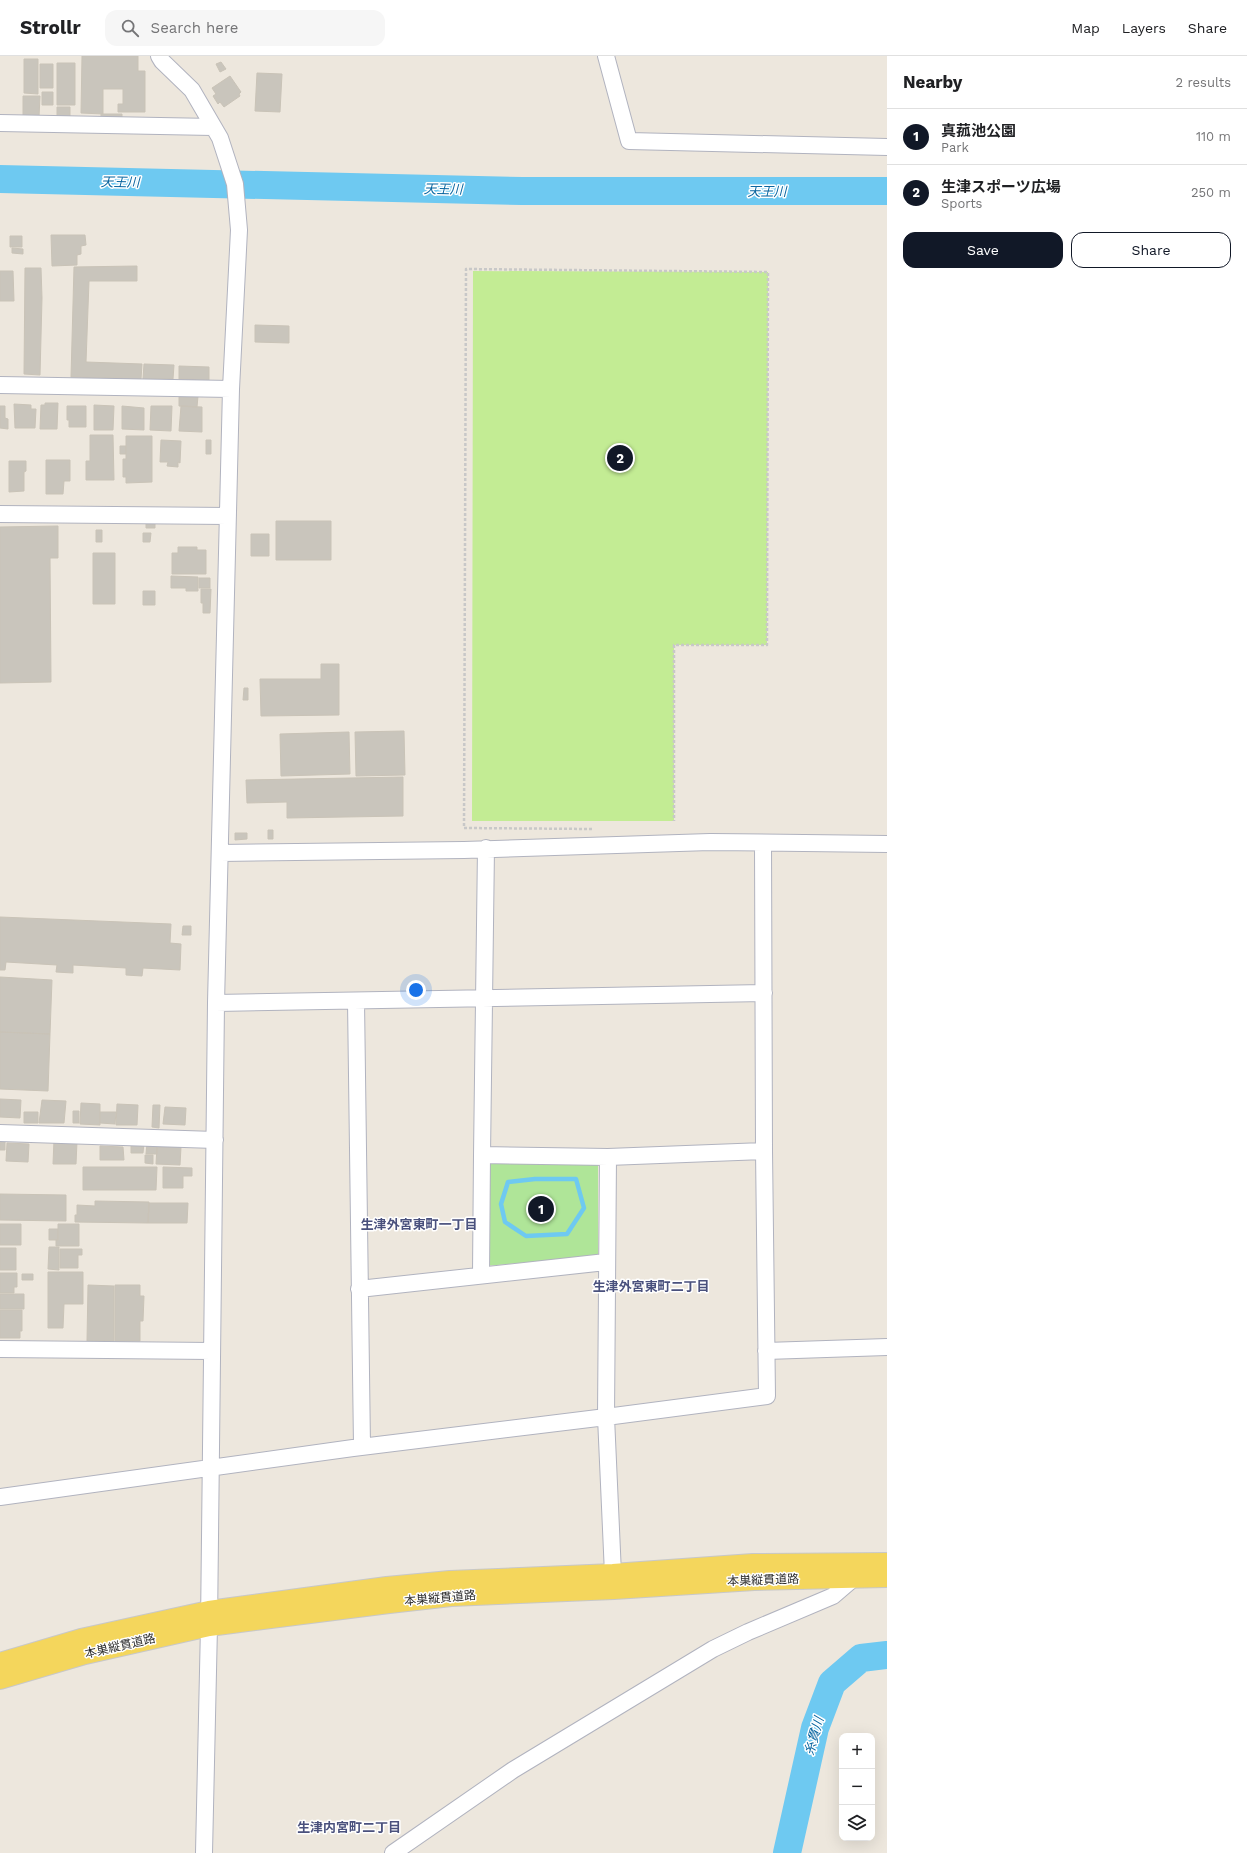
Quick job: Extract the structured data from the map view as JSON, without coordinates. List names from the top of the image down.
{
  "streets": {
    "main road": ["本巣縦貫道路"]
  },
  "districts": ["生津外宮東町一丁目", "生津外宮東町二丁目", "生津内宮町二丁目"],
  "water": ["天王川", "糸貫川"],
  "page": {
    "header": "Strollr",
    "search": "Search here",
    "nav": ["Map", "Layers", "Share"],
    "heading": ["Nearby", "2 results"],
    "list": [
      {
        "mark": "1",
        "name": "真菰池公園",
        "note": "Park",
        "value": "110 m"
      },
      {
        "mark": "2",
        "name": "生津スポーツ広場",
        "note": "Sports",
        "value": "250 m"
      }
    ],
    "buttons": ["Save", "Share"],
    "pins": ["2", "1"],
    "map_buttons": ["+", "−"]
  }
}
